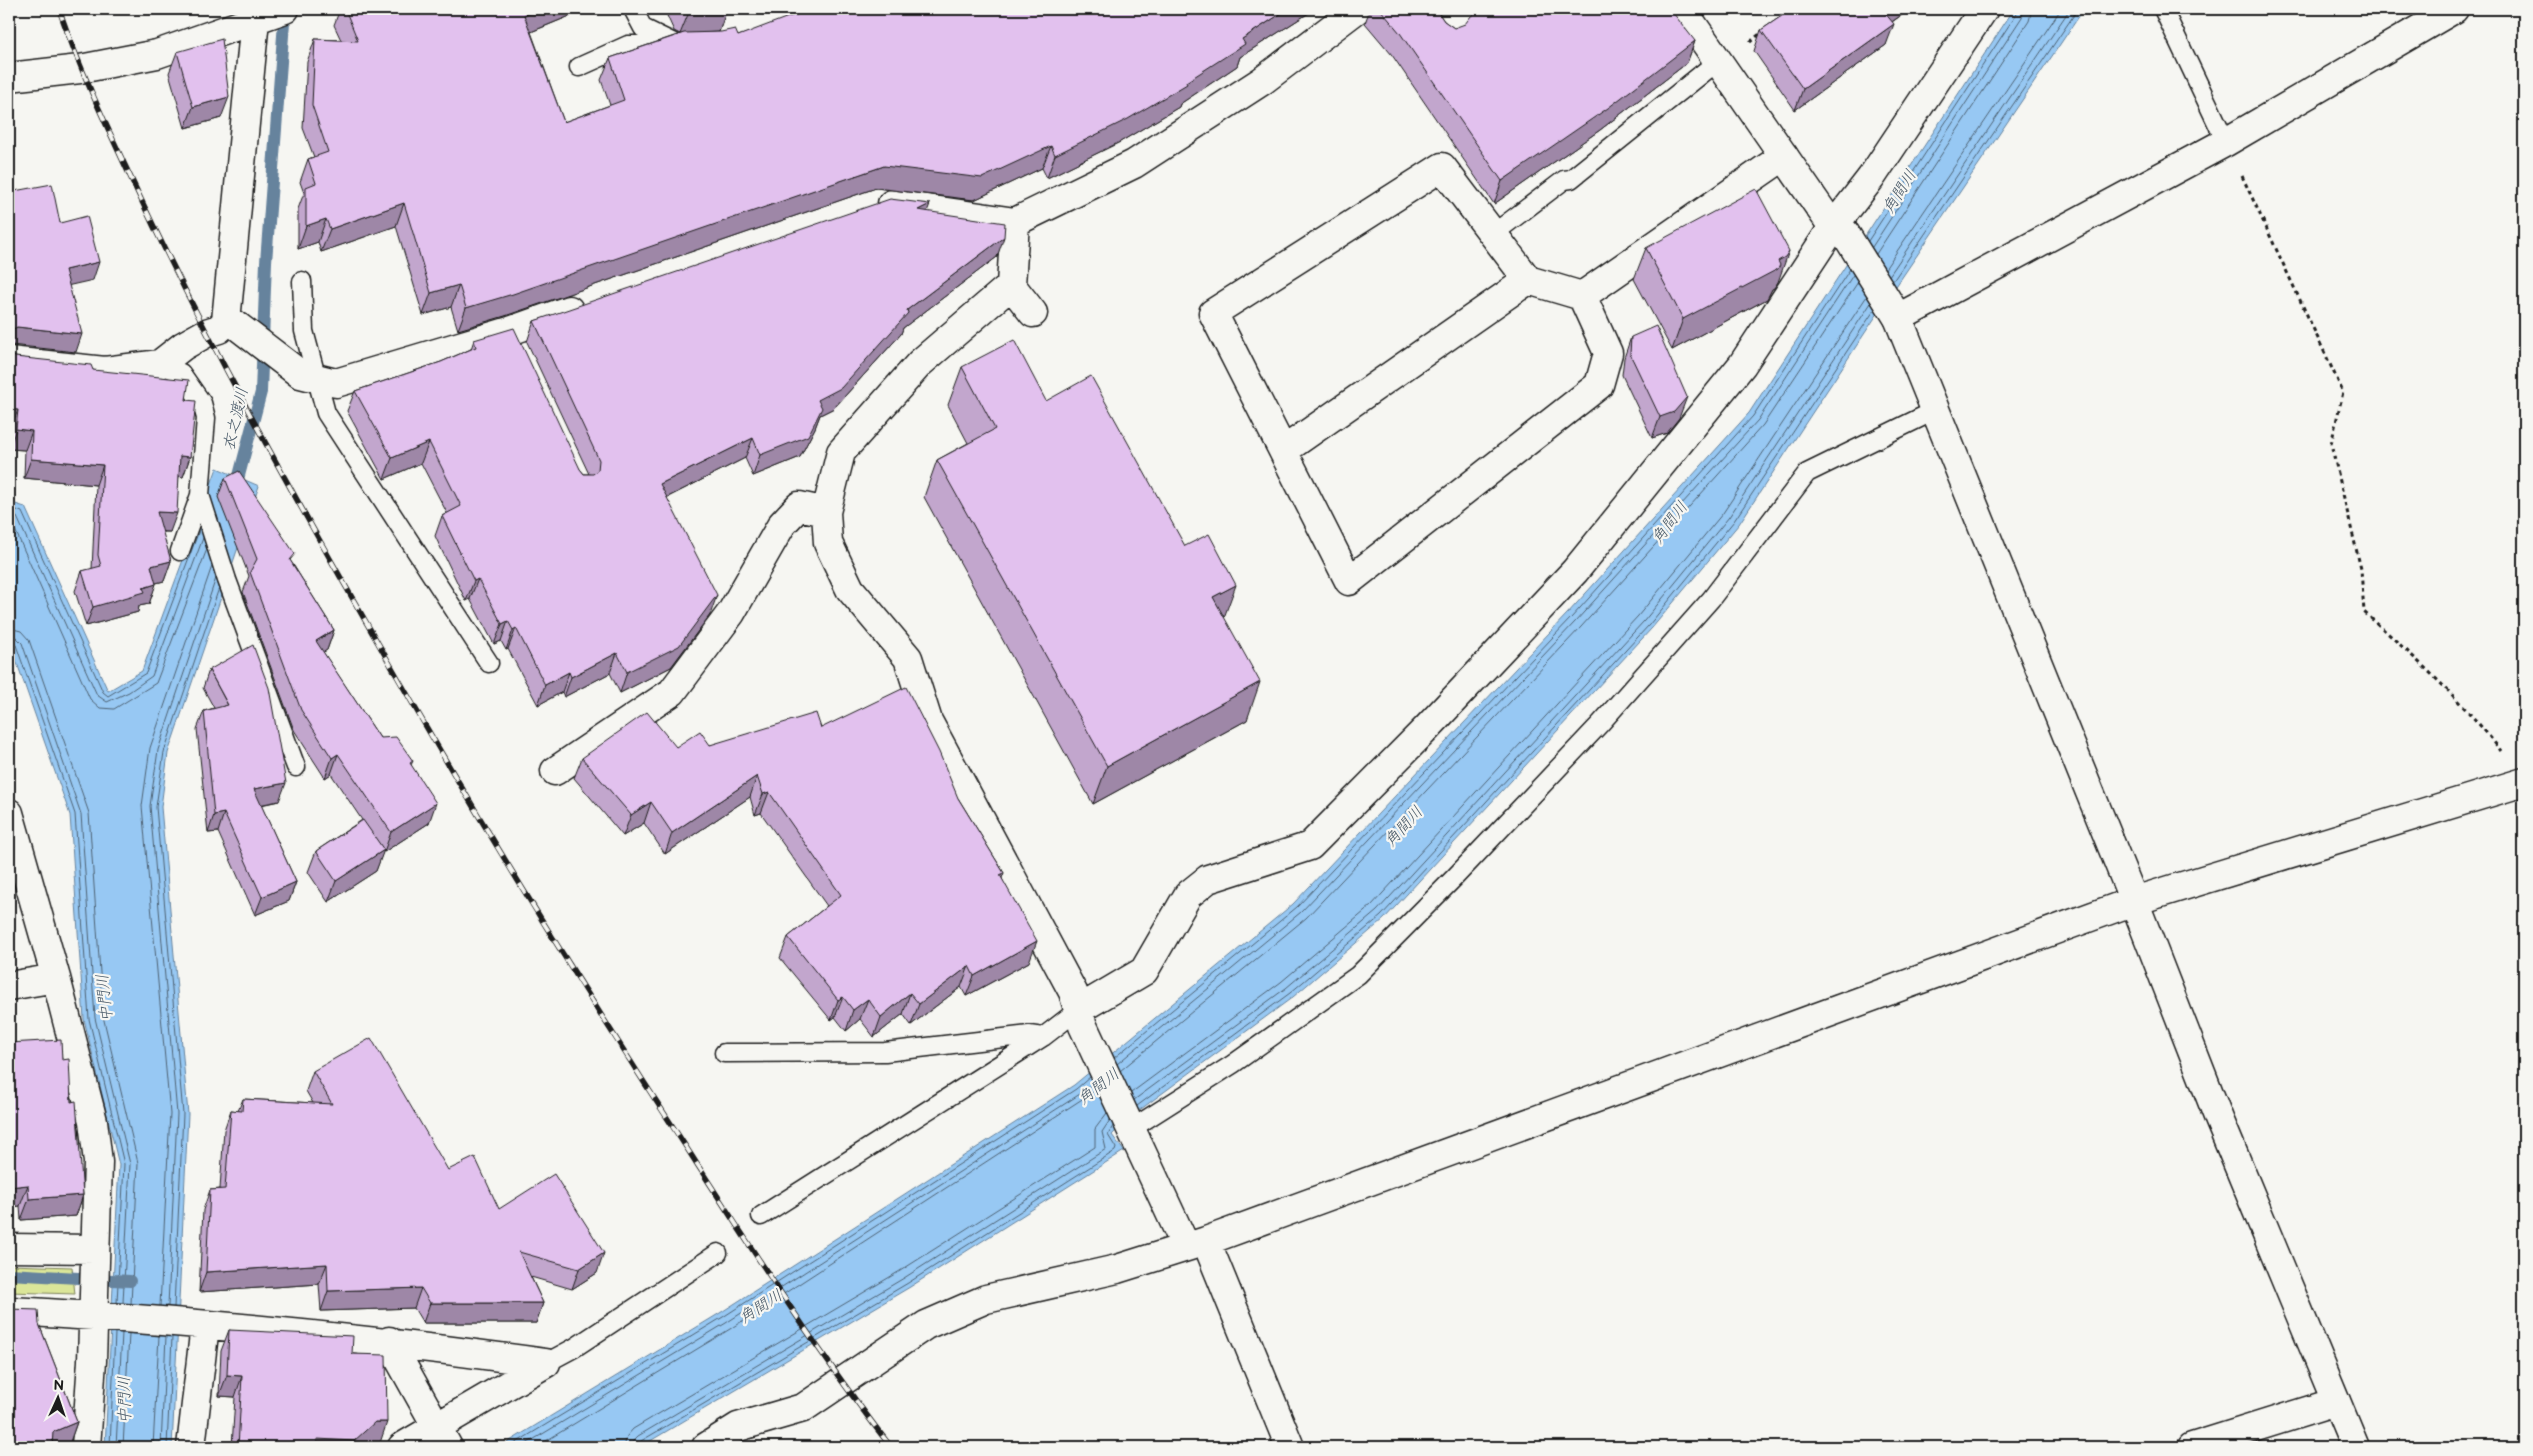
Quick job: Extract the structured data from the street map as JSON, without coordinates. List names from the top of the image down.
{
  "water": ["角間川", "衣之渡川", "中門川"],
  "north": "top"
}
